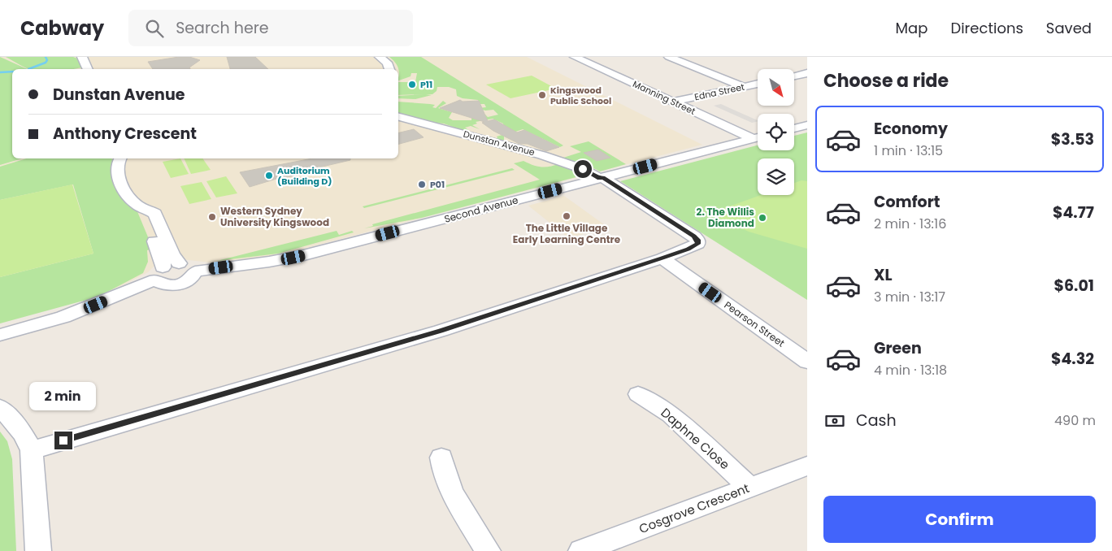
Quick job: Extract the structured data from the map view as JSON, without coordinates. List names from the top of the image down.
{
  "streets": {
    "street": [
      "Edna Street",
      "Manning Street",
      "Dunstan Avenue",
      "Second Avenue",
      "Pearson Street",
      "Daphne Close",
      "Cosgrove Crescent"
    ]
  },
  "crossings": [
    ["Edna Street", "Manning Street"],
    ["Dunstan Avenue", "Second Avenue"],
    ["Dunstan Avenue", "Pearson Street"],
    ["Daphne Close", "Cosgrove Crescent"]
  ],
  "places": [
    "P11",
    "Kingswood Public School",
    "Auditorium (Building D)",
    "P01",
    "The Little Village Early Learning Centre",
    "Western Sydney University Kingswood",
    "2. The Willis Diamond"
  ],
  "north": "bottom right",
  "page": {
    "header": "Cabway",
    "search": "Search here",
    "nav": ["Map", "Directions", "Saved"],
    "heading": "Choose a ride",
    "banner": ["Dunstan Avenue", "Anthony Crescent"],
    "list": [
      {
        "name": "Economy",
        "note": "1 min · 13:15",
        "value": "$3.53"
      },
      {
        "name": "Comfort",
        "note": "2 min · 13:16",
        "value": "$4.77"
      },
      {
        "name": "XL",
        "note": "3 min · 13:17",
        "value": "$6.01"
      },
      {
        "name": "Green",
        "note": "4 min · 13:18",
        "value": "$4.32"
      }
    ],
    "bubble": "2 min",
    "pay": ["Cash", "490 m"],
    "buttons": "Confirm"
  }
}
